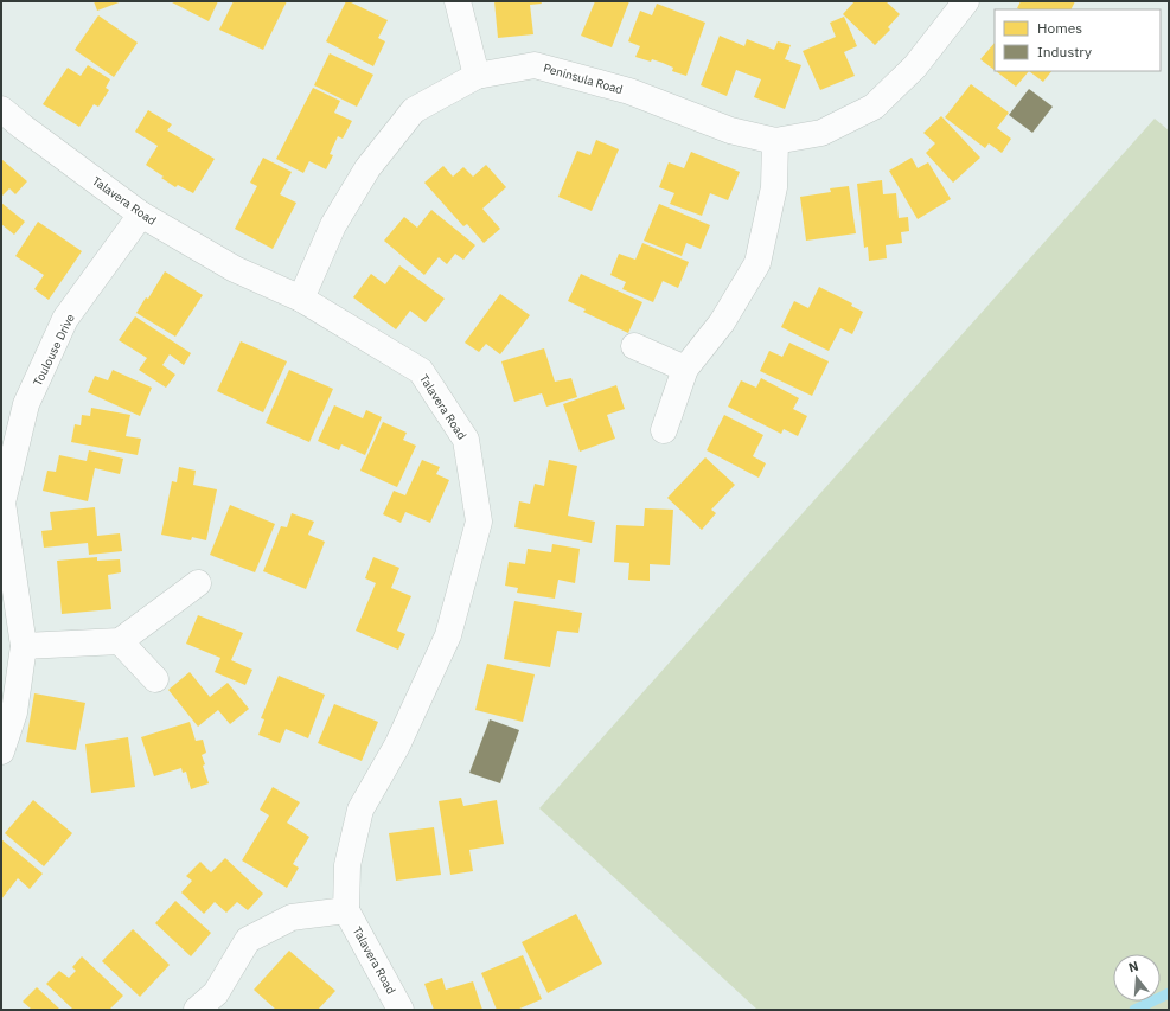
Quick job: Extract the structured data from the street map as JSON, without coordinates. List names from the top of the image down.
{
  "streets": {
    "street": ["Peninsula Road", "Talavera Road", "Toulouse Drive"]
  },
  "crossings": [
    ["Peninsula Road", "Talavera Road"],
    ["Talavera Road", "Toulouse Drive"]
  ],
  "legend": ["Homes", "Industry"],
  "north": "top"
}
